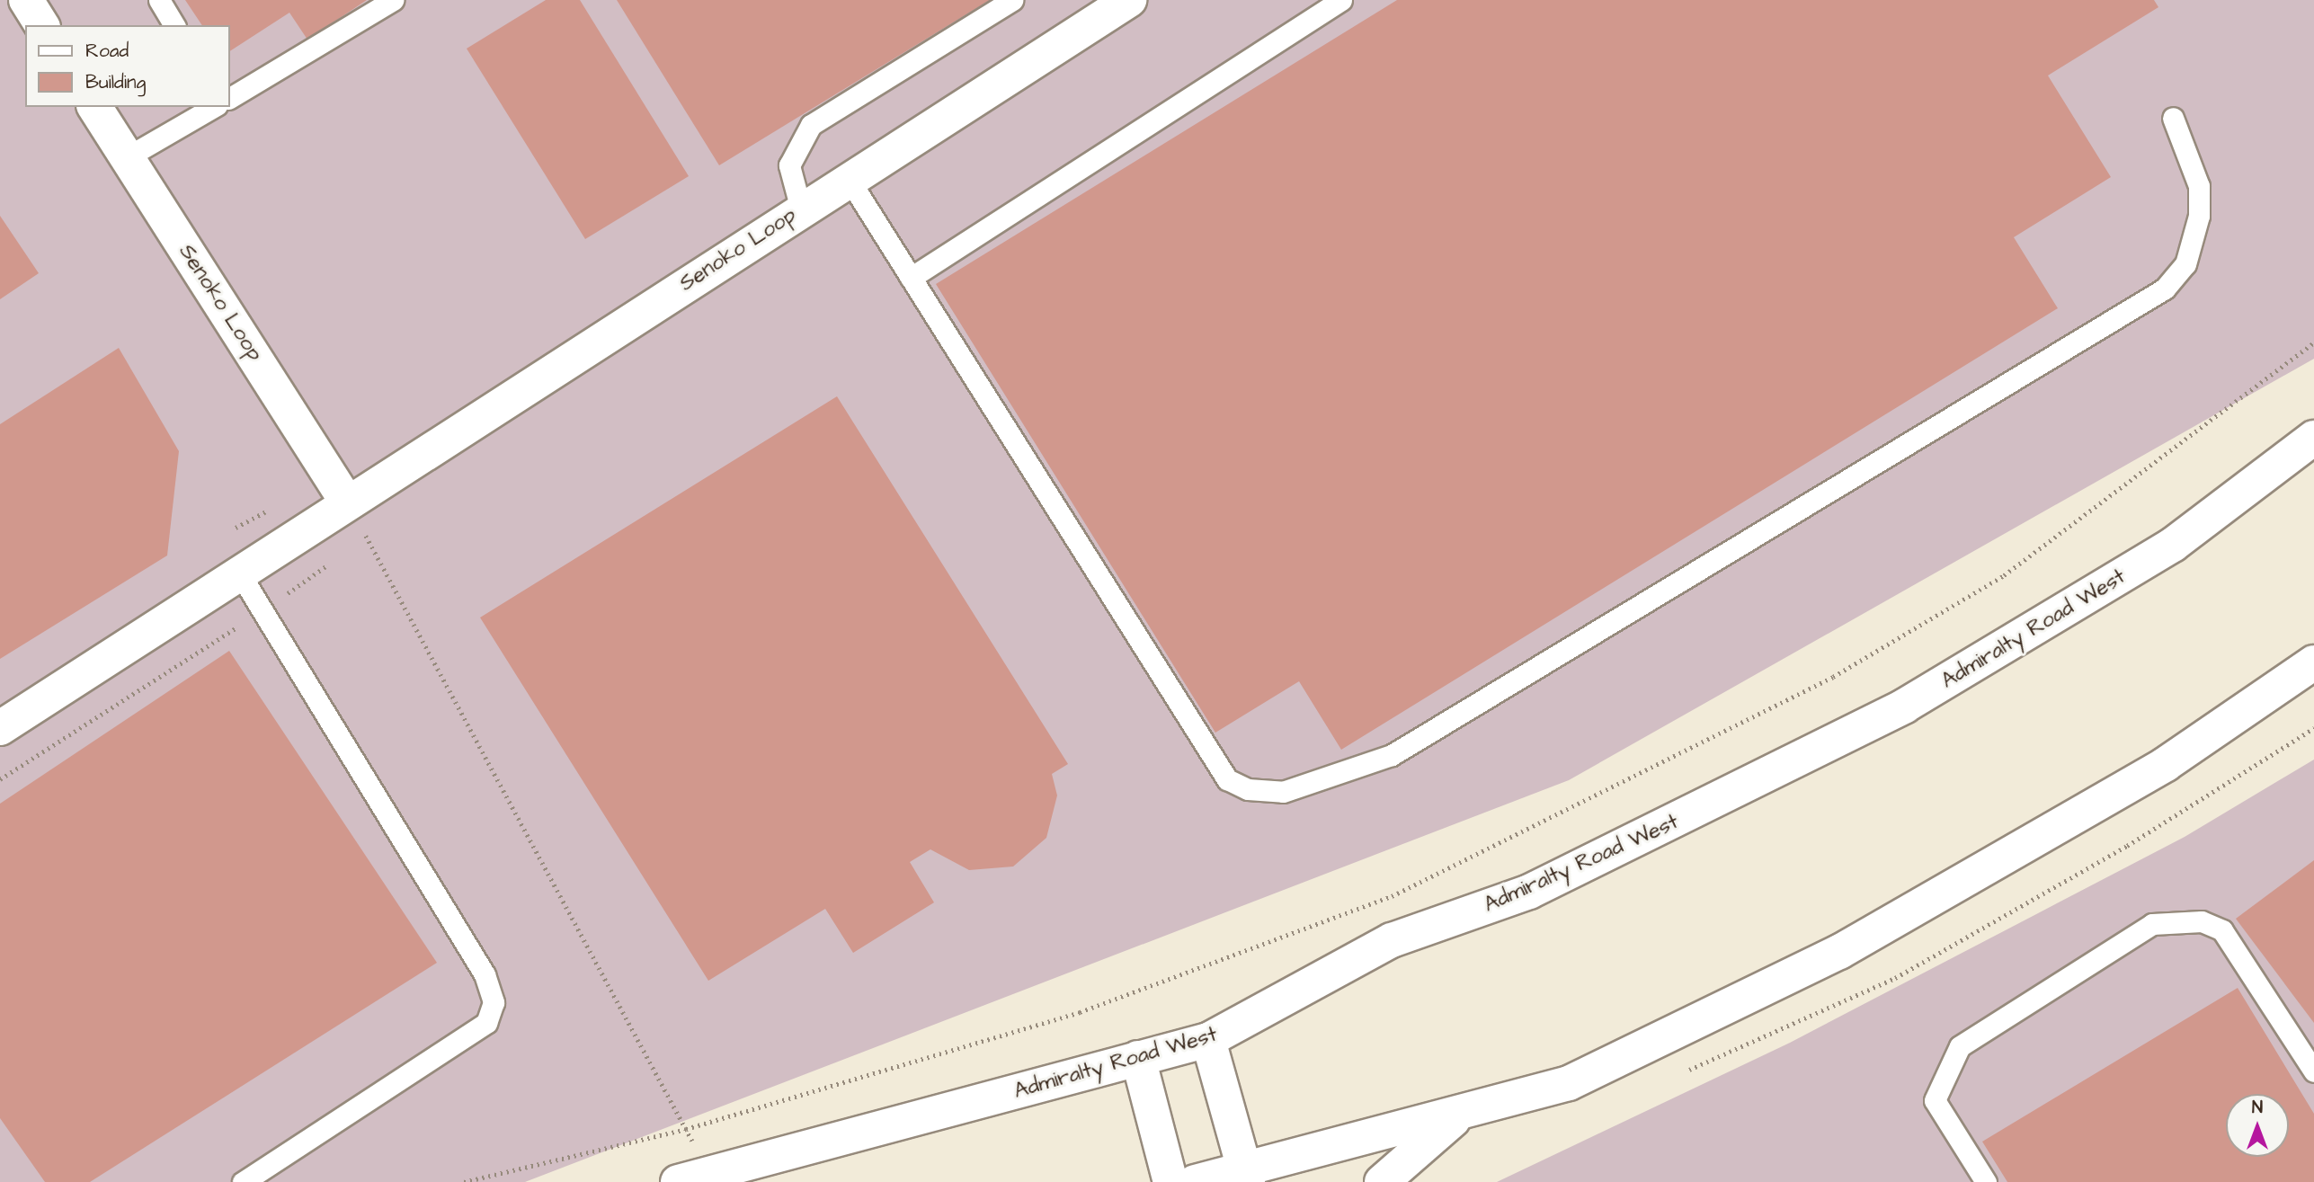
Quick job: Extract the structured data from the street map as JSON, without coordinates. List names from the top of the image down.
{
  "streets": {
    "main road": ["Senoko Loop", "Admiralty Road West"]
  },
  "legend": ["Road", "Building"],
  "north": "top"
}
